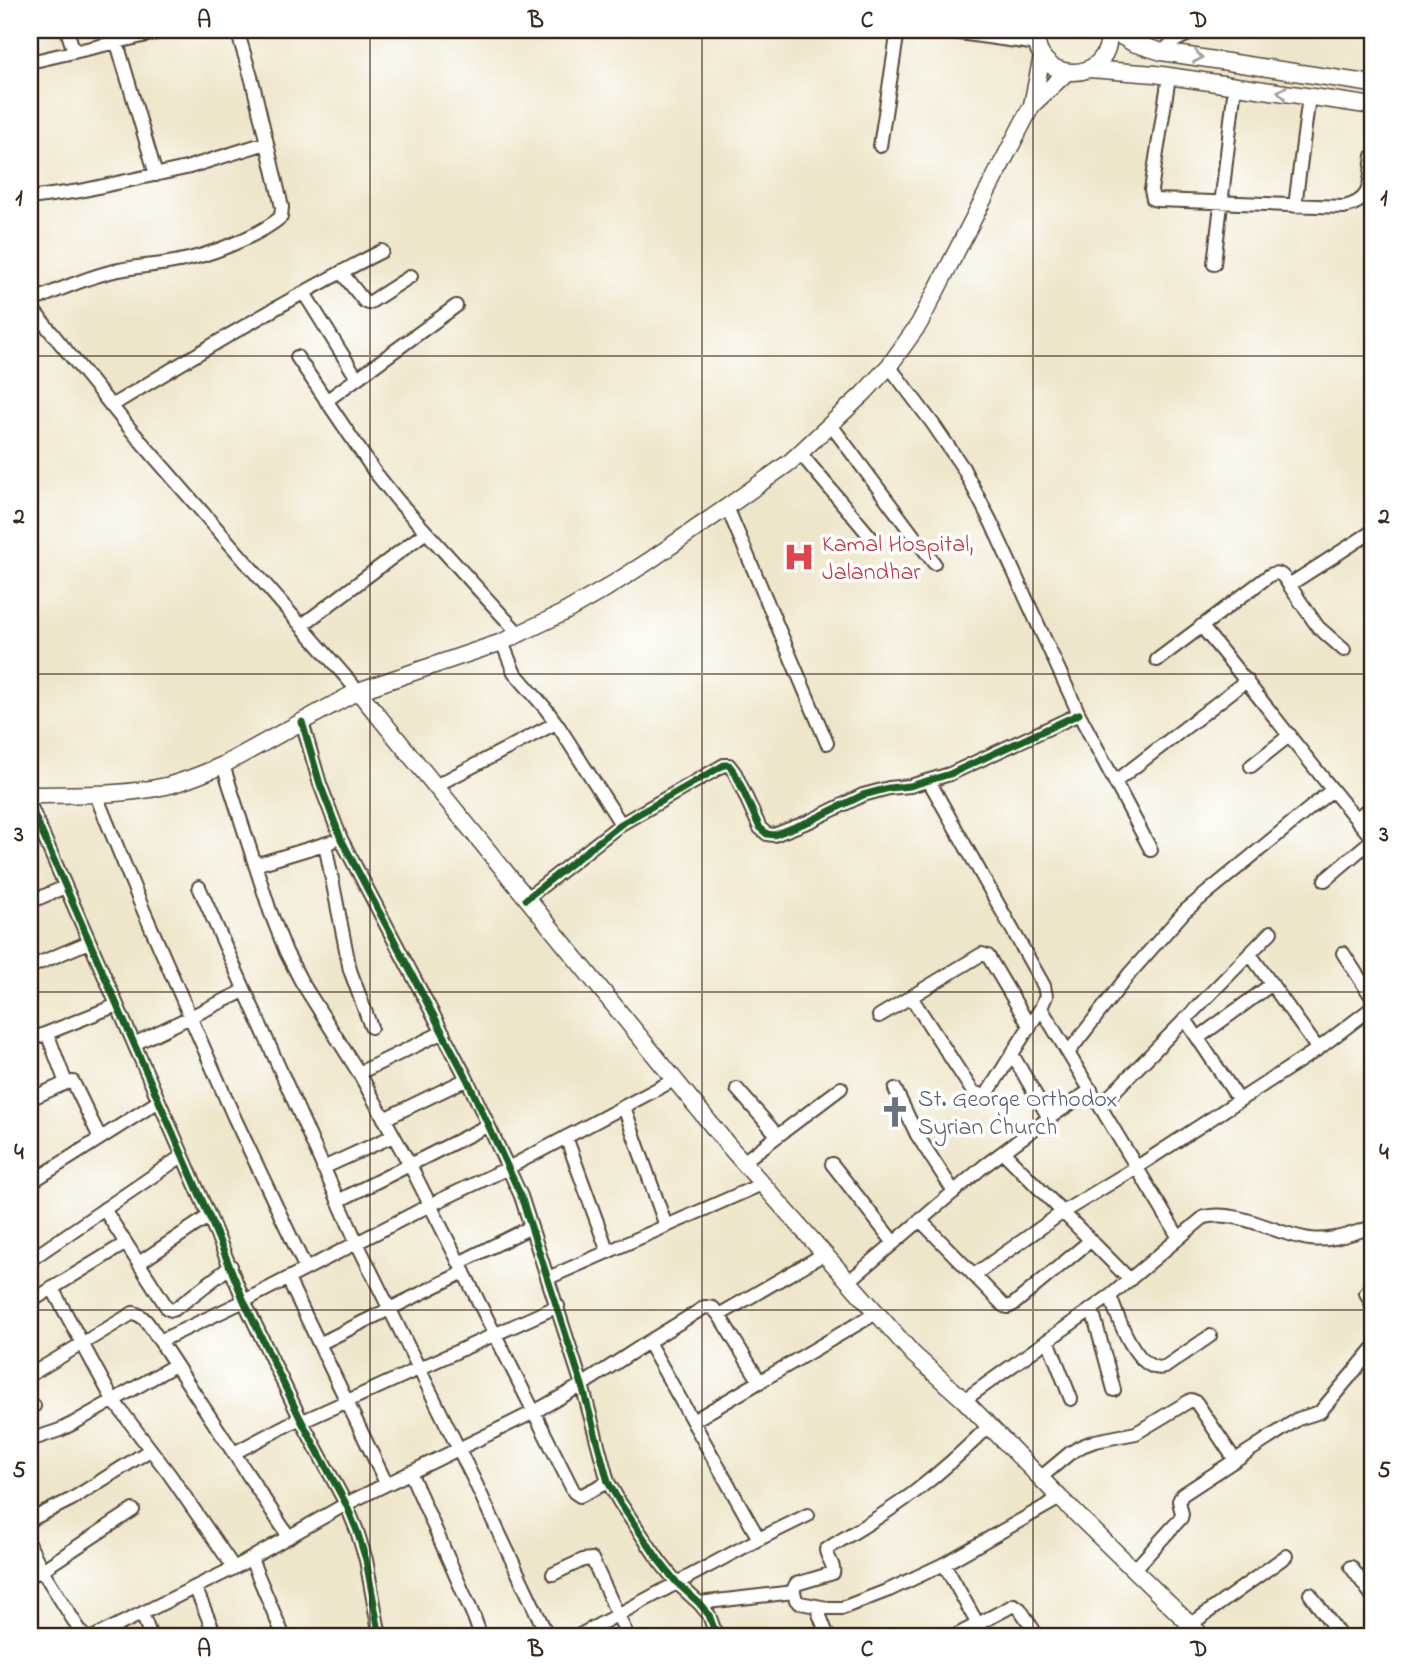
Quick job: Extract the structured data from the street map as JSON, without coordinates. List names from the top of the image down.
{
  "places": {
    "hospital": ["Kamal Hospital, Jalandhar"],
    "church": ["St. George Orthodox Syrian Church"]
  },
  "grid": {
    "columns": [
      "A",
      "B",
      "C",
      "D"
    ],
    "rows": [
      "1",
      "2",
      "3",
      "4",
      "5"
    ]
  }
}
